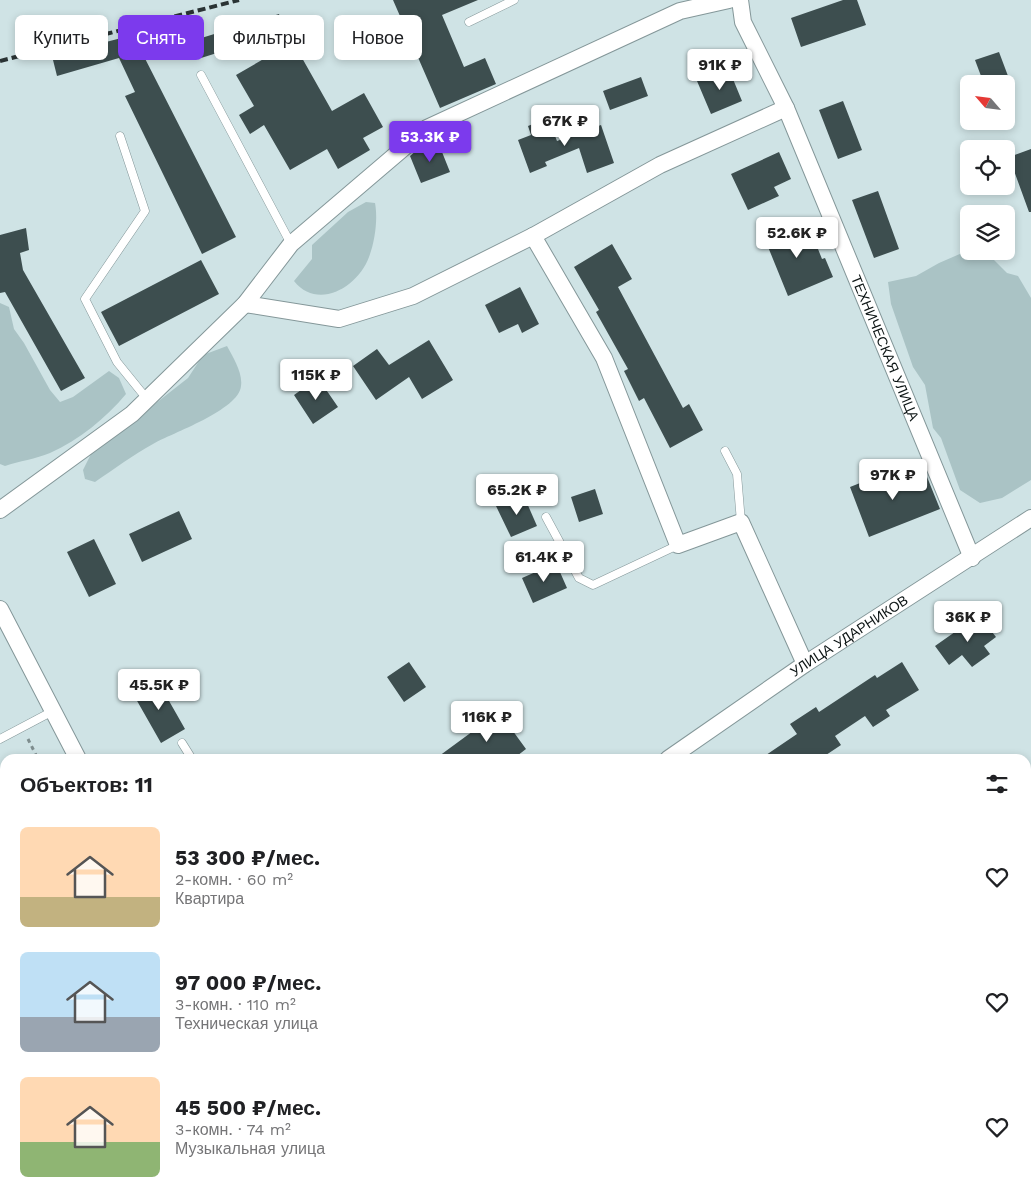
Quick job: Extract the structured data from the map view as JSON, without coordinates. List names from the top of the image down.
{
  "streets": {
    "street": ["ТЕХНИЧЕСКАЯ УЛИЦА", "УЛИЦА УДАРНИКОВ"]
  },
  "crossings": [
    ["ТЕХНИЧЕСКАЯ УЛИЦА", "УЛИЦА УДАРНИКОВ"]
  ],
  "north": "top left",
  "page": {
    "chip": [
      "Купить",
      "Снять",
      "Фильтры",
      "Новое"
    ],
    "price": [
      "91K ₽",
      "67K ₽",
      "53.3K ₽",
      "52.6K ₽",
      "115K ₽",
      "97K ₽",
      "65.2K ₽",
      "61.4K ₽",
      "36K ₽",
      "45.5K ₽",
      "116K ₽"
    ],
    "heading": "Объектов: 11",
    "list": [
      {
        "name": "53 300 ₽/мес.",
        "note": "2-комн. · 60 m² · Квартира"
      },
      {
        "name": "97 000 ₽/мес.",
        "note": "3-комн. · 110 m² · Техническая улица"
      },
      {
        "name": "45 500 ₽/мес.",
        "note": "3-комн. · 74 m² · Музыкальная улица"
      }
    ]
  }
}
